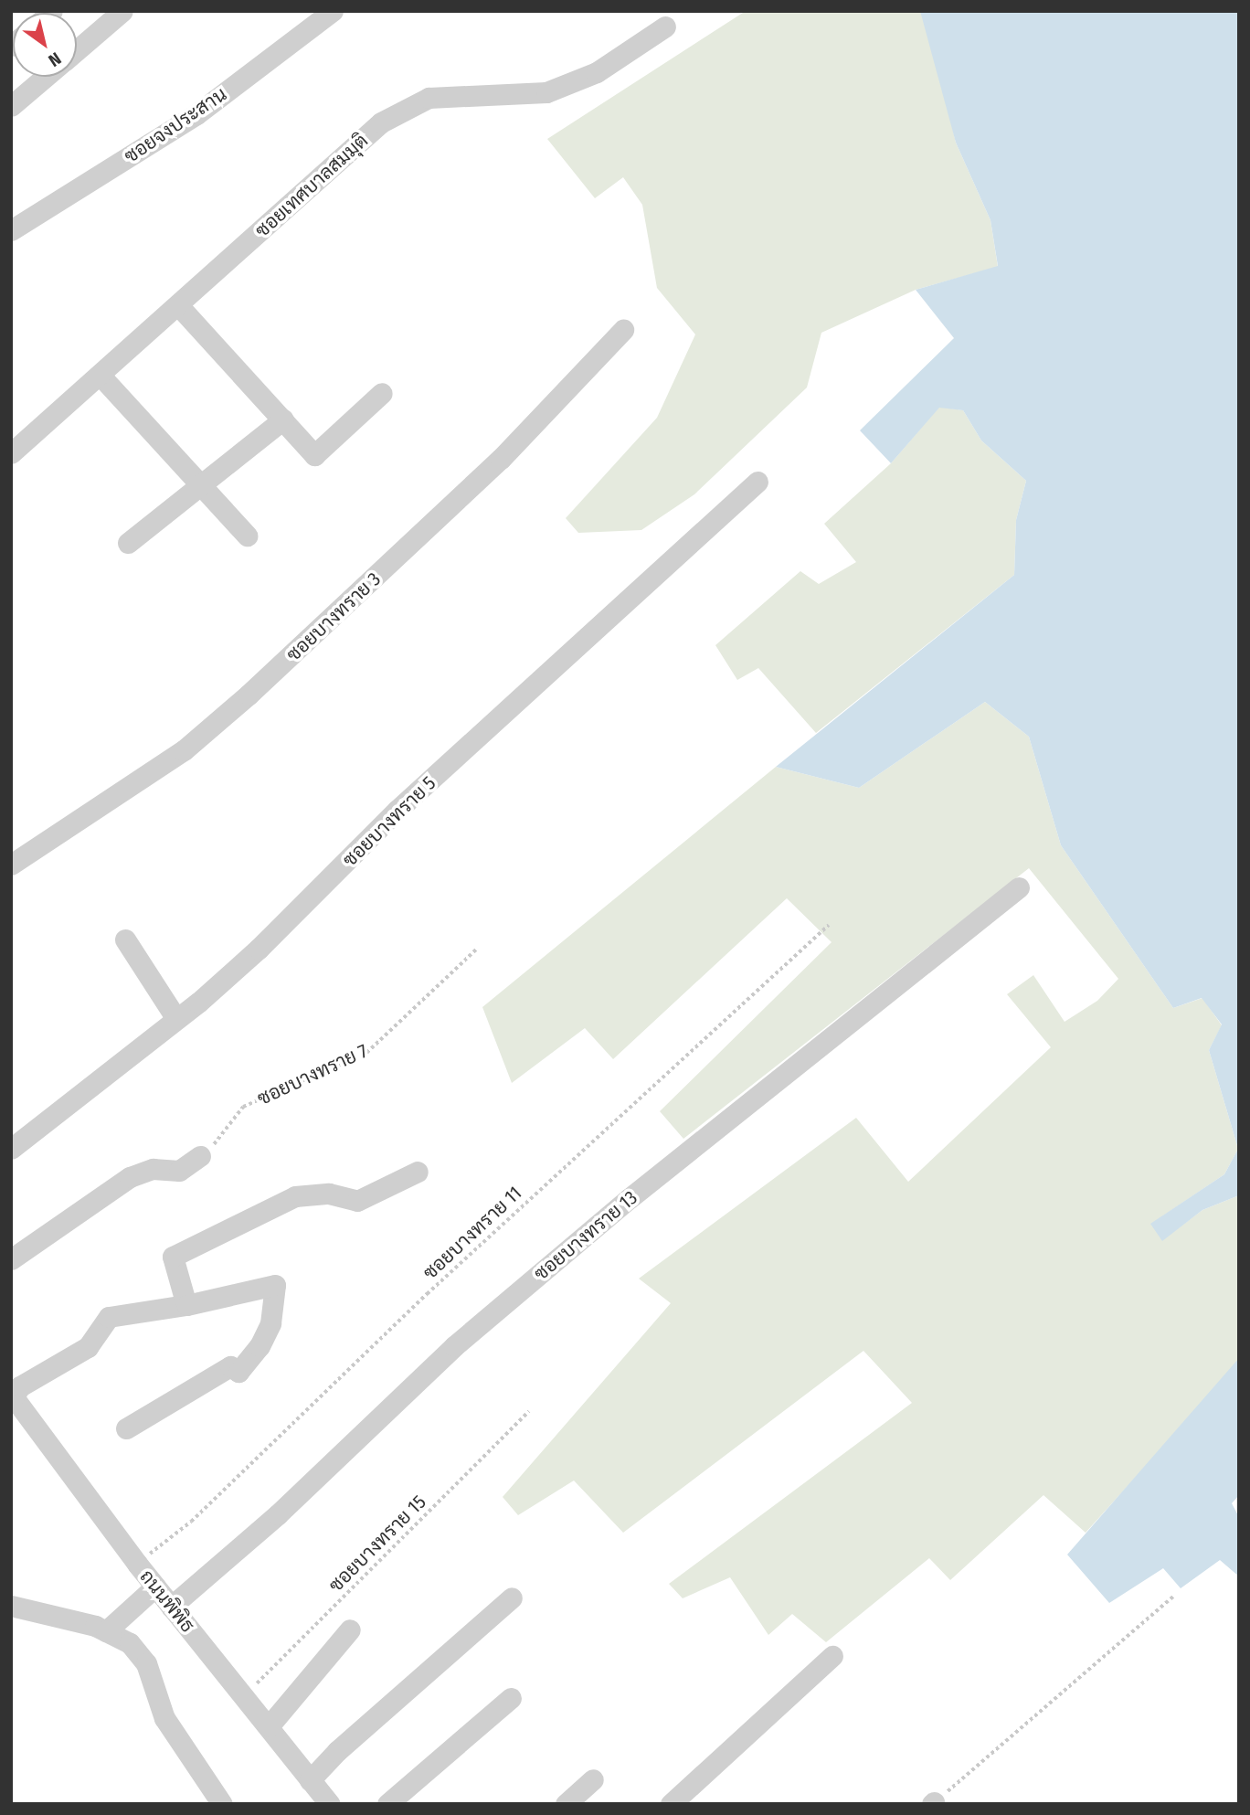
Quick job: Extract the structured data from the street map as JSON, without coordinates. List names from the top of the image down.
{
  "streets": {
    "street": [
      "ซอยจงประสาน",
      "ซอยเทศบาลสมมุติ",
      "ซอยบางทราย 3",
      "ซอยบางทราย 5",
      "ซอยบางทราย 13",
      "ถนนพิพิธ"
    ],
    "path": ["ซอยบางทราย 7", "ซอยบางทราย 11", "ซอยบางทราย 15"]
  },
  "crossings": [
    ["ซอยบางทราย 11", "ถนนพิพิธ"],
    ["ซอยบางทราย 13", "ถนนพิพิธ"],
    ["ซอยบางทราย 15", "ถนนพิพิธ"]
  ],
  "north": "bottom right"
}
